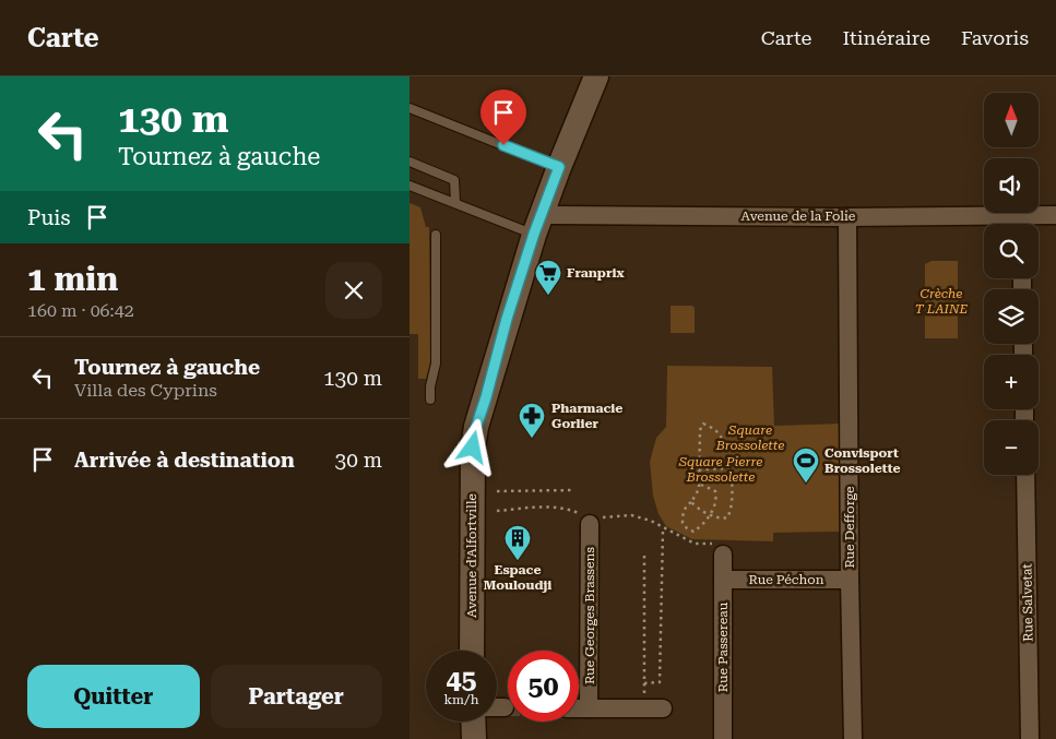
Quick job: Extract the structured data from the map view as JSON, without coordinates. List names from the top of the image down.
{
  "streets": {
    "main road": ["Avenue d'Alfortville"],
    "street": [
      "Avenue de la Folie",
      "Rue Defforge",
      "Rue Péchon",
      "Rue Salvetat",
      "Rue Georges Brassens",
      "Rue Passereau"
    ]
  },
  "crossings": [
    ["Avenue de la Folie", "Rue Defforge"],
    ["Avenue de la Folie", "Avenue d'Alfortville"],
    ["Rue Defforge", "Rue Péchon"],
    ["Rue Péchon", "Rue Passereau"]
  ],
  "parks": ["Crèche T LAINE", "Square Brossolette", "Square Pierre Brossolette"],
  "places": {
    "supermarket": ["Franprix"],
    "pharmacy": ["Pharmacie Gorlier"],
    "sports": ["Convisport Brossolette"],
    "building": ["Espace Mouloudji"]
  },
  "north": "top",
  "page": {
    "header": "Carte",
    "nav": ["Carte", "Itinéraire", "Favoris"],
    "turn": ["130 m", "Tournez à gauche"],
    "map_buttons": ["+", "−"],
    "then": "Puis",
    "heading": ["1 min", "160 m · 06:42"],
    "list": [
      {
        "name": "Tournez à gauche",
        "note": "Villa des Cyprins",
        "value": "130 m"
      },
      {
        "name": "Arrivée à destination",
        "value": "30 m"
      }
    ],
    "speed": "45 km/h",
    "limit": "50",
    "buttons": ["Quitter", "Partager"]
  }
}
